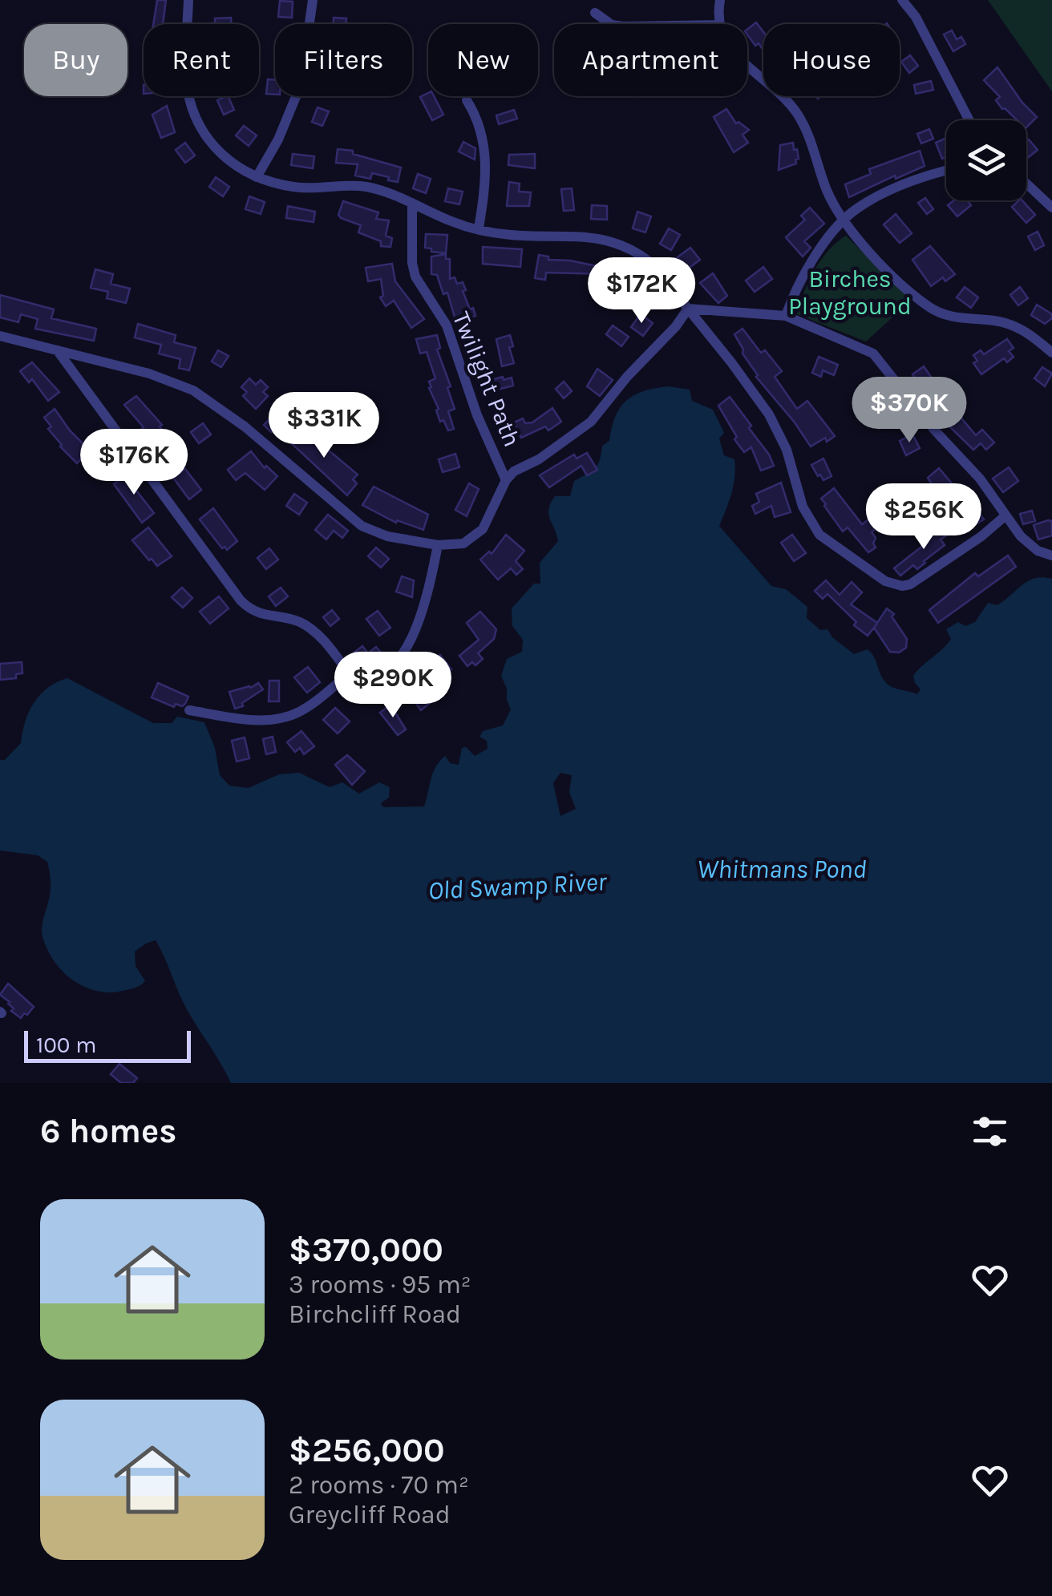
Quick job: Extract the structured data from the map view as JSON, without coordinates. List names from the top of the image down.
{
  "streets": {
    "street": ["Twilight Path"]
  },
  "water": ["Whitmans Pond", "Old Swamp River"],
  "parks": ["Birches Playground"],
  "scale_bar": "100 m",
  "page": {
    "chip": [
      "Buy",
      "Rent",
      "Filters",
      "New",
      "Apartment",
      "House"
    ],
    "price": [
      "$172K",
      "$370K",
      "$331K",
      "$176K",
      "$256K",
      "$290K"
    ],
    "scale": "100 m",
    "heading": "6 homes",
    "list": [
      {
        "name": "$370,000",
        "note": "3 rooms · 95 m² · Birchcliff Road"
      },
      {
        "name": "$256,000",
        "note": "2 rooms · 70 m² · Greycliff Road"
      }
    ]
  }
}
